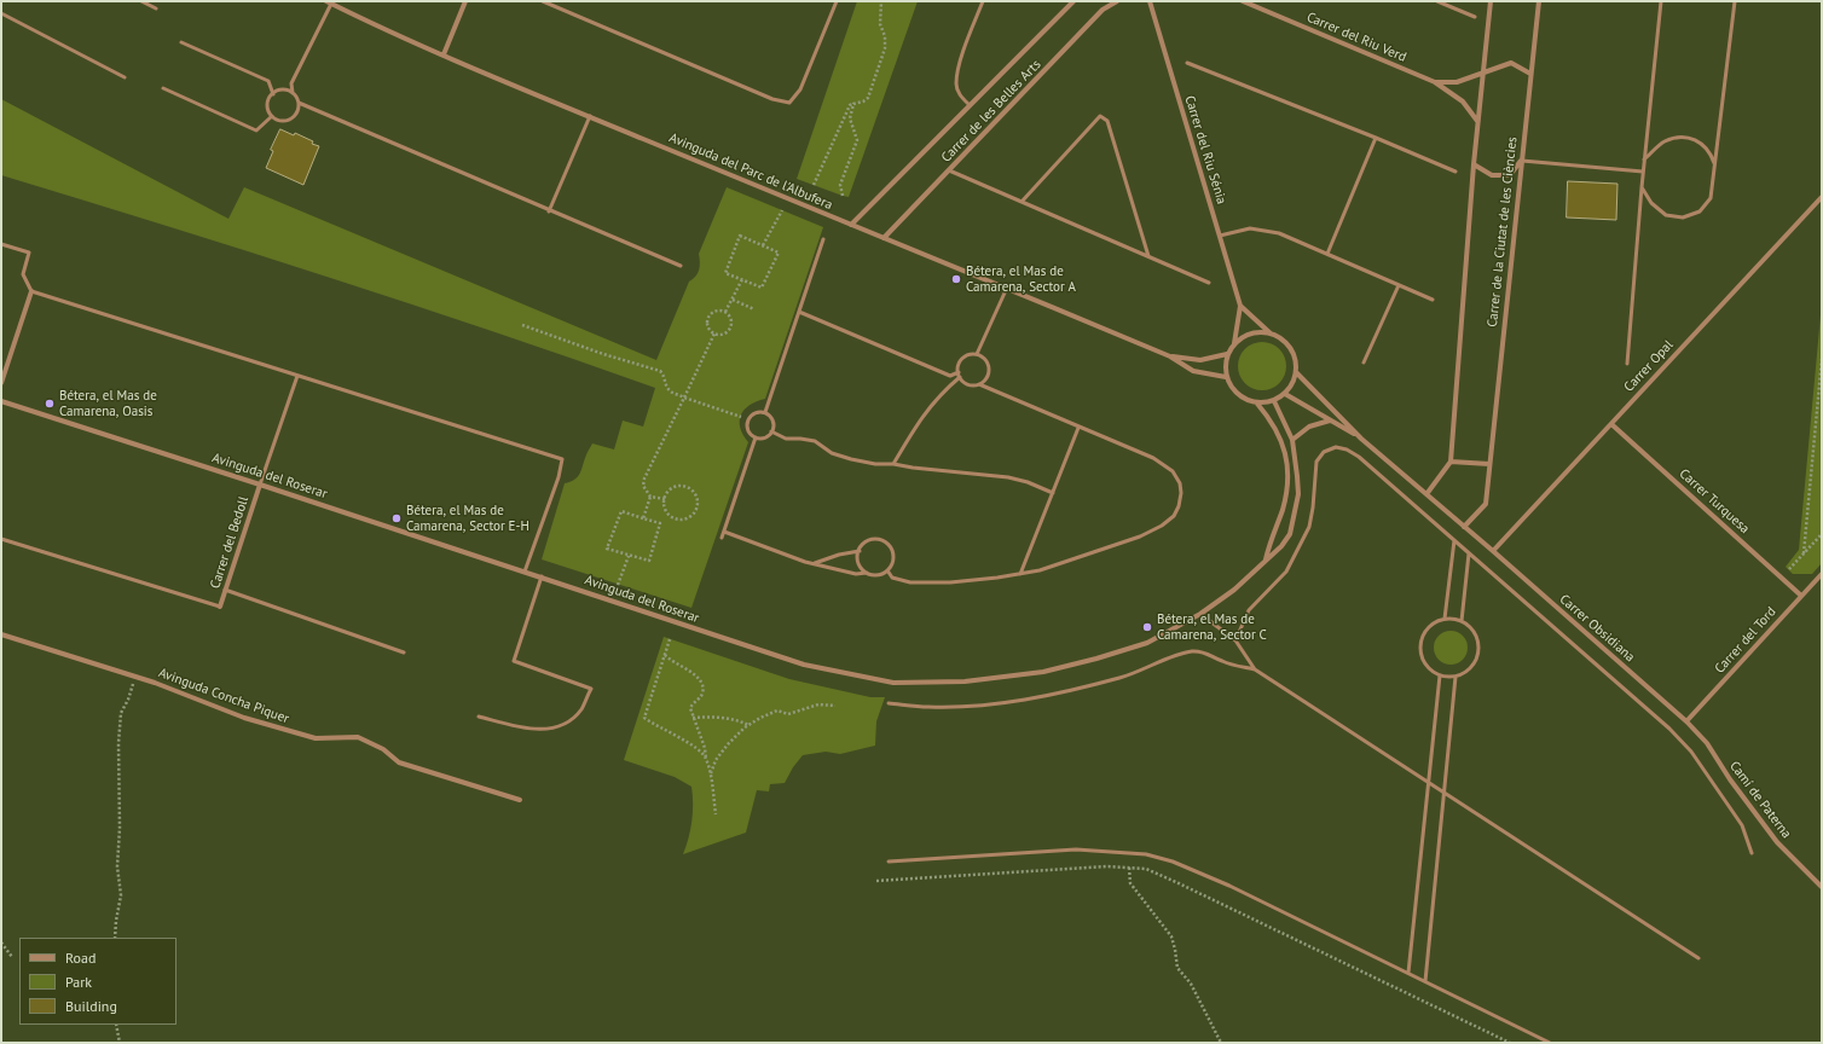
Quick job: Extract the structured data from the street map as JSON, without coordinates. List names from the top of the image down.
{
  "streets": {
    "street": [
      "Carrer del Riu Verd",
      "Carrer de les Belles Arts",
      "Carrer del Riu Sénia",
      "Avinguda del Parc de l'Albufera",
      "Carrer de la Ciutat de les Ciències",
      "Carrer Opal",
      "Avinguda del Roserar",
      "Carrer Turquesa",
      "Carrer del Bedoll",
      "Carrer Obsidiana",
      "Carrer del Tord",
      "Avinguda Concha Piquer",
      "Camí de Paterna"
    ]
  },
  "crossings": [
    ["Carrer del Riu Verd", "Carrer de la Ciutat de les Ciències"],
    ["Carrer de les Belles Arts", "Avinguda del Parc de l'Albufera"],
    ["Carrer del Riu Sénia", "Avinguda del Parc de l'Albufera"],
    ["Carrer del Riu Sénia", "Avinguda del Roserar"],
    ["Avinguda del Parc de l'Albufera", "Avinguda del Roserar"],
    ["Carrer Opal", "Carrer Turquesa"],
    ["Carrer Opal", "Carrer Obsidiana"],
    ["Avinguda del Roserar", "Carrer del Bedoll"],
    ["Carrer Turquesa", "Carrer del Tord"],
    ["Carrer Obsidiana", "Carrer del Tord"],
    ["Carrer Obsidiana", "Camí de Paterna"],
    ["Carrer del Tord", "Camí de Paterna"]
  ],
  "places": [
    "Bétera, el Mas de Camarena, Sector A",
    "Bétera, el Mas de Camarena, Oasis",
    "Bétera, el Mas de Camarena, Sector E-H",
    "Bétera, el Mas de Camarena, Sector C"
  ],
  "legend": ["Road", "Park", "Building"]
}
